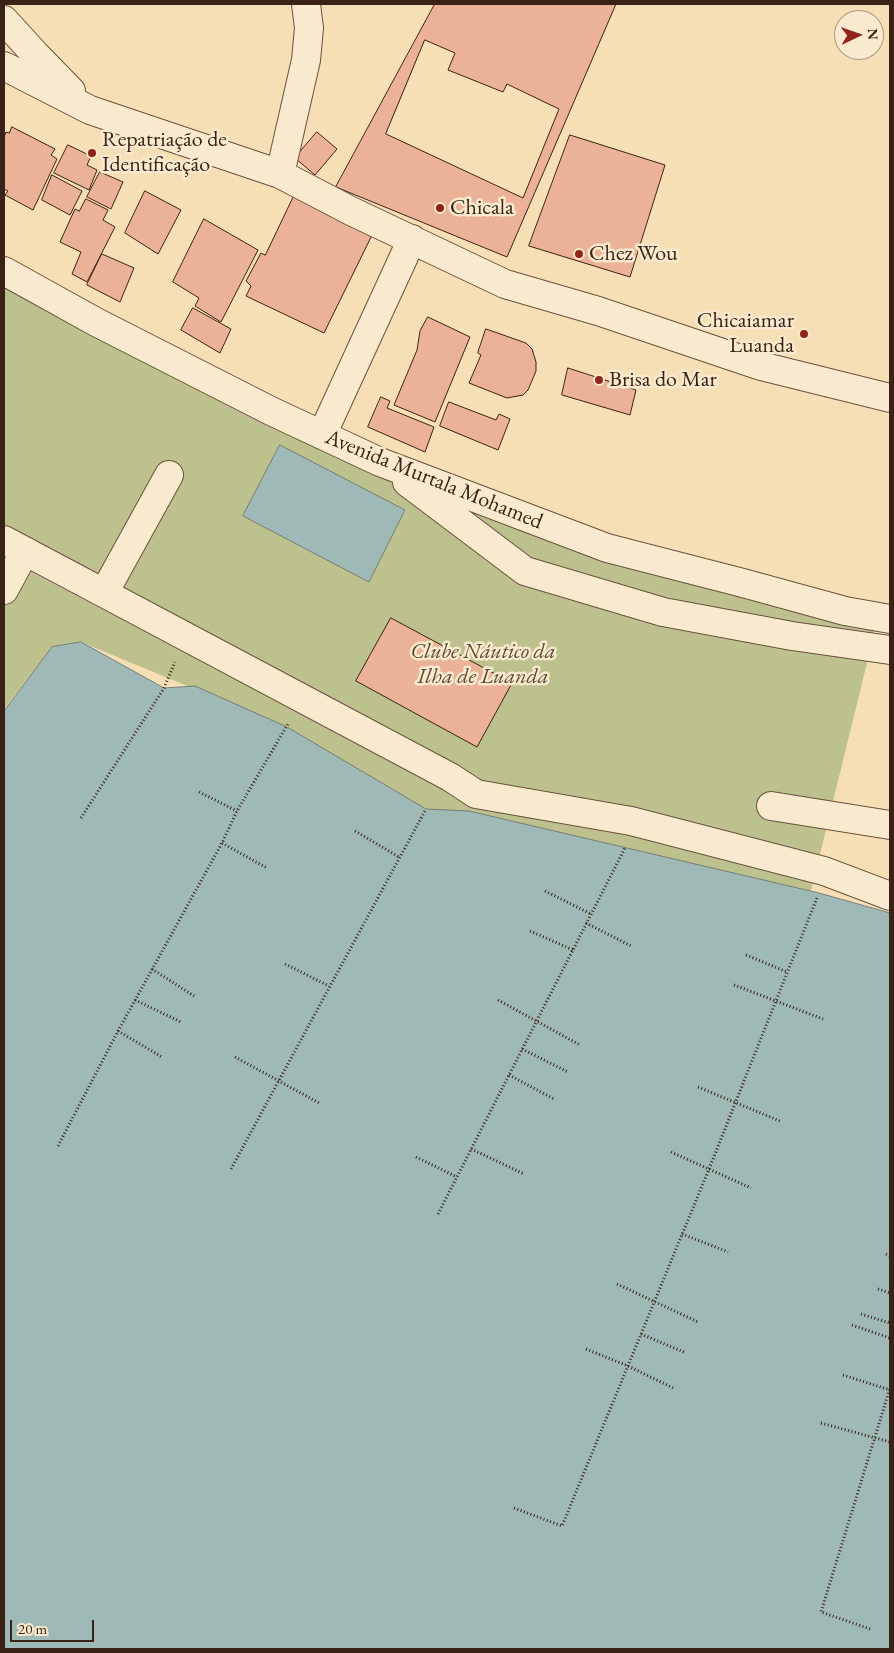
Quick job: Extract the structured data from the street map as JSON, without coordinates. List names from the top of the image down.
{
  "streets": {
    "street": ["Avenida Murtala Mohamed"]
  },
  "parks": ["Clube Náutico da Ilha de Luanda"],
  "places": [
    "Repatriação de Identificação",
    "Chicala",
    "Chez Wou",
    "Chicaiamar Luanda",
    "Brisa do Mar"
  ],
  "scale_bar": "20 m",
  "north": "right"
}
